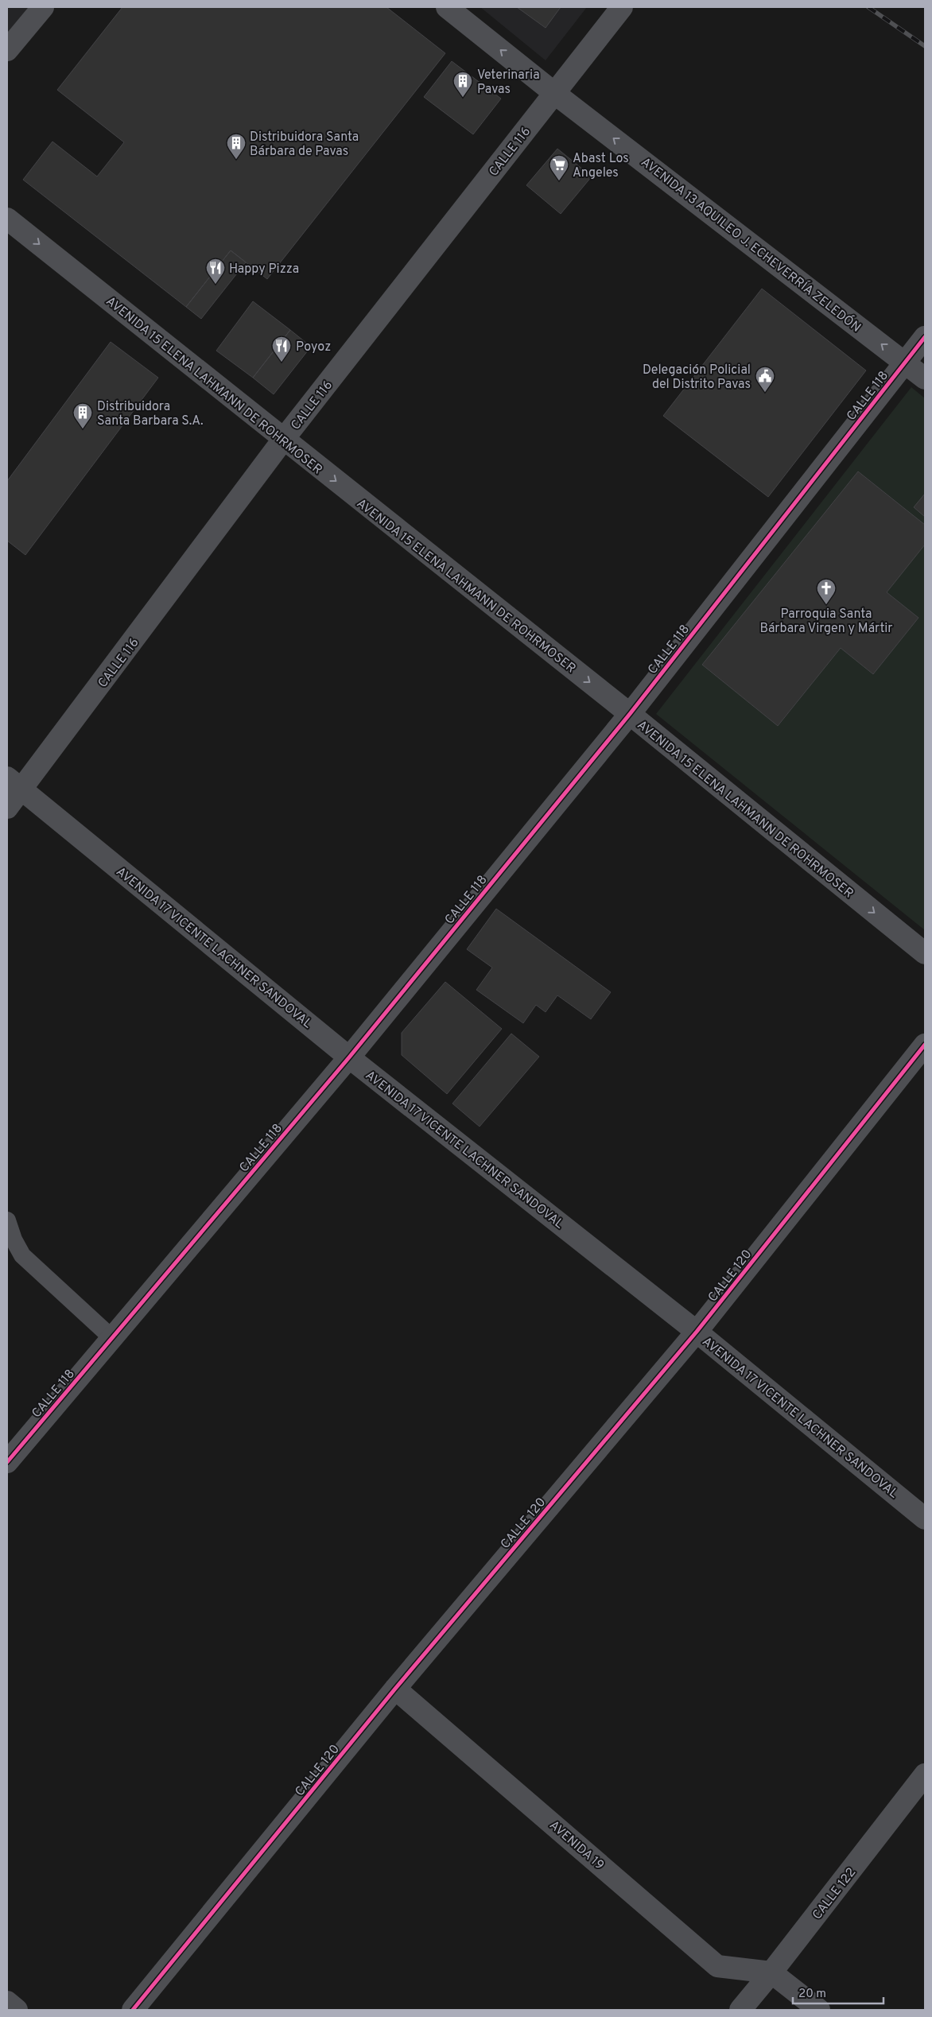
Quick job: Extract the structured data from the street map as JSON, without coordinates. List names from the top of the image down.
{
  "streets": {
    "street": [
      "CALLE 116",
      "AVENIDA 13 AQUILEO J. ECHEVERRÍA ZELEDÓN",
      "AVENIDA 15 ELENA LAHMANN DE ROHRMOSER",
      "CALLE 118",
      "AVENIDA 17 VICENTE LACHNER SANDOVAL",
      "CALLE 120",
      "AVENIDA 19",
      "CALLE 122"
    ]
  },
  "crossings": [
    ["CALLE 116", "AVENIDA 13 AQUILEO J. ECHEVERRÍA ZELEDÓN"],
    ["CALLE 116", "AVENIDA 15 ELENA LAHMANN DE ROHRMOSER"],
    ["CALLE 116", "AVENIDA 17 VICENTE LACHNER SANDOVAL"],
    ["AVENIDA 13 AQUILEO J. ECHEVERRÍA ZELEDÓN", "CALLE 118"],
    ["AVENIDA 15 ELENA LAHMANN DE ROHRMOSER", "CALLE 118"],
    ["CALLE 118", "AVENIDA 17 VICENTE LACHNER SANDOVAL"],
    ["AVENIDA 17 VICENTE LACHNER SANDOVAL", "CALLE 120"],
    ["CALLE 120", "AVENIDA 19"],
    ["AVENIDA 19", "CALLE 122"]
  ],
  "one_way": ["AVENIDA 13 AQUILEO J. ECHEVERRÍA ZELEDÓN", "AVENIDA 15 ELENA LAHMANN DE ROHRMOSER"],
  "places": {
    "building": ["Veterinaria Pavas", "Distribuidora Santa Bárbara de Pavas", "Distribuidora Santa Barbara S.A."],
    "supermarket": ["Abast Los Angeles"],
    "restaurant": ["Happy Pizza", "Poyoz"],
    "public building": ["Delegación Policial del Distrito Pavas"],
    "church": ["Parroquia Santa Bárbara Virgen y Mártir"]
  },
  "scale_bar": "20 m"
}
